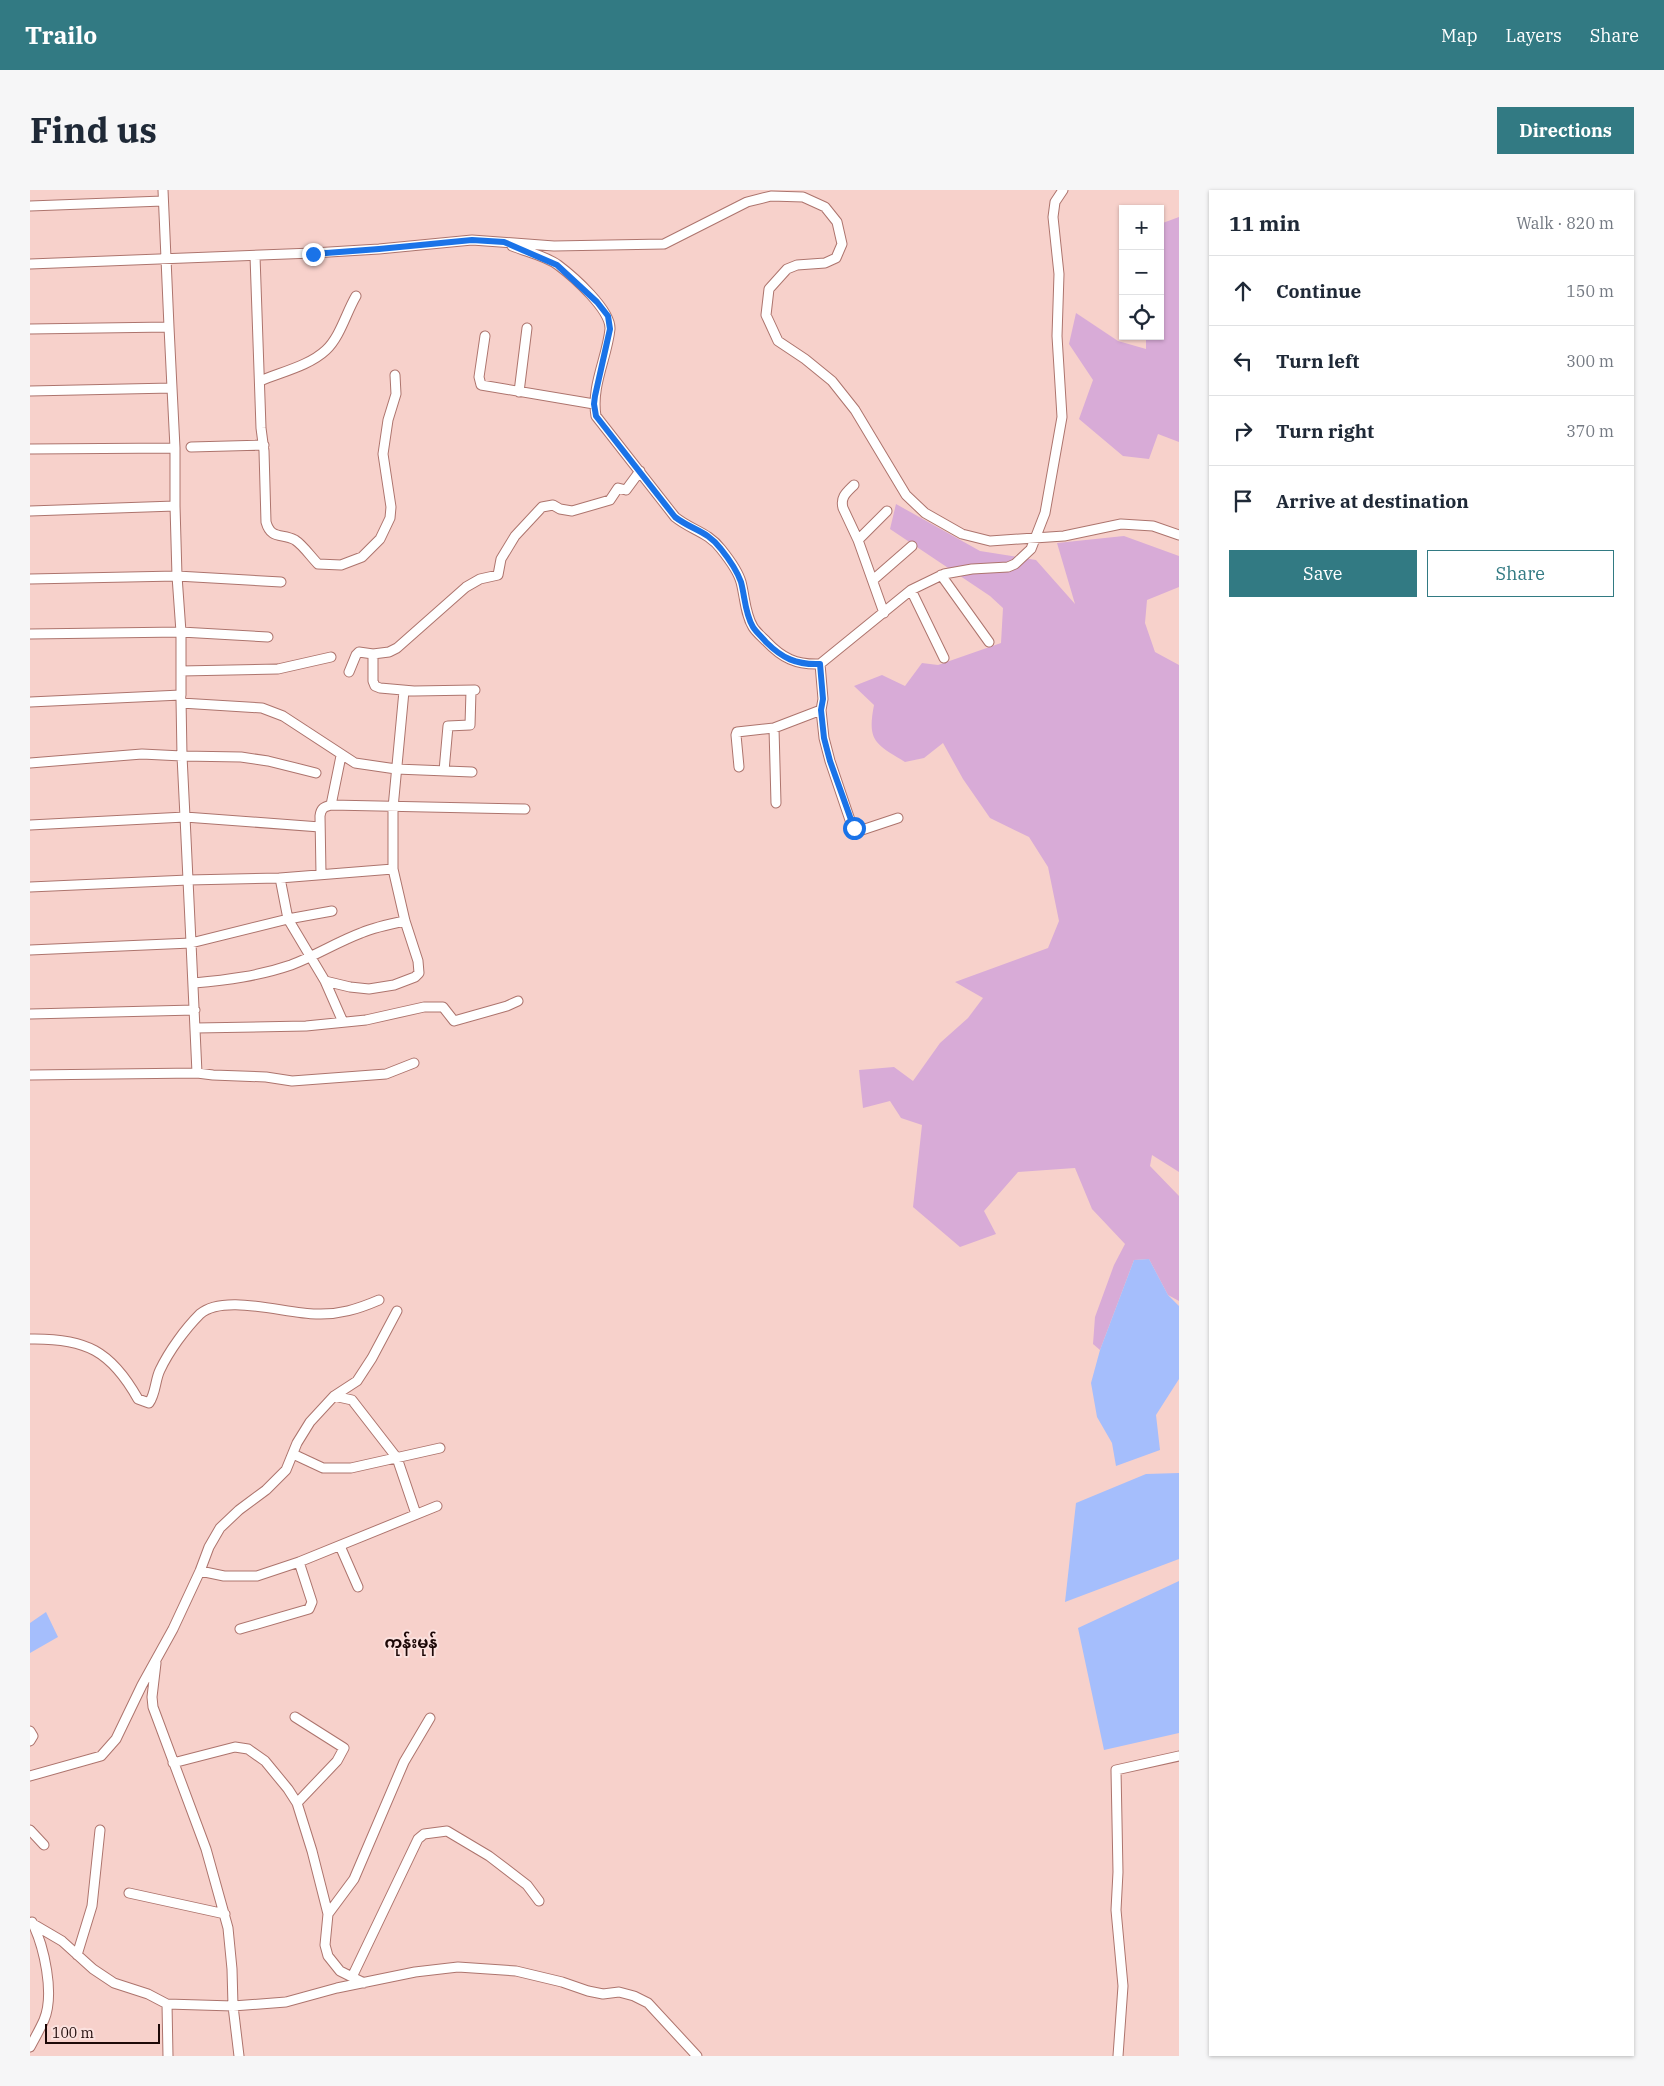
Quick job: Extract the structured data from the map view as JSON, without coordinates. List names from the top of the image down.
{
  "districts": ["ကုန်းမုန်"],
  "scale_bar": "100 m",
  "page": {
    "header": "Trailo",
    "nav": ["Map", "Layers", "Share"],
    "title": "Find us",
    "buttons": [
      "Directions",
      ["Save", "Share"]
    ],
    "heading": ["11 min", "Walk · 820 m"],
    "map_buttons": ["+", "−"],
    "list": [
      ["Continue", "150 m"],
      ["Turn left", "300 m"],
      ["Turn right", "370 m"],
      "Arrive at destination"
    ],
    "scale": "100 m"
  }
}
